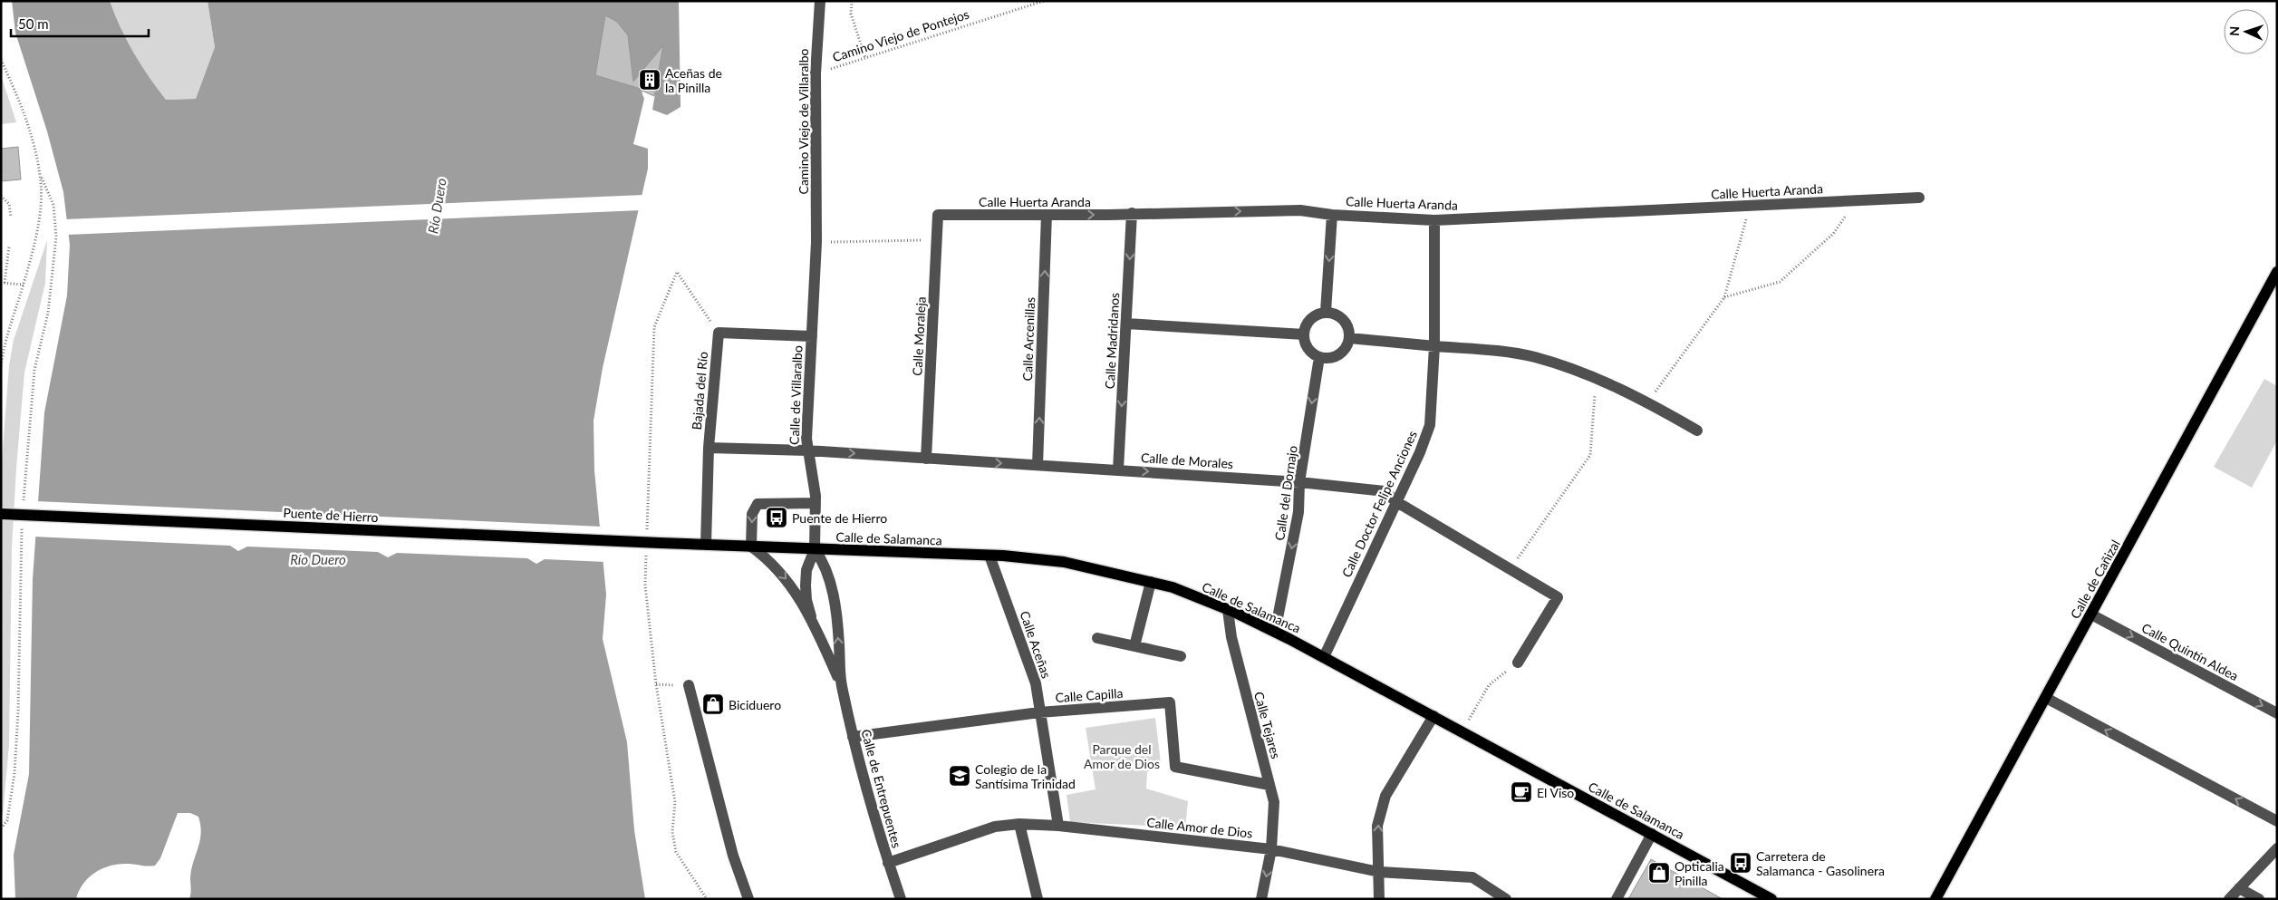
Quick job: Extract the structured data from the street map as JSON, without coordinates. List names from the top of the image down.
{
  "streets": {
    "main road": ["Puente de Hierro", "Calle de Salamanca", "Calle de Cañizal"],
    "street": [
      "Camino Viejo de Villaralbo",
      "Calle Huerta Aranda",
      "Calle Moraleja",
      "Calle Arcenillas",
      "Calle Madridanos",
      "Bajada del Río",
      "Calle de Villaralbo",
      "Calle de Morales",
      "Calle del Dornajo",
      "Calle Doctor Felipe Anciones",
      "Calle Aceñas",
      "Calle Quintín Aldea",
      "Calle Capilla",
      "Calle Tejares",
      "Calle de Entrepuentes",
      "Calle Amor de Dios"
    ],
    "path": ["Camino Viejo de Pontejos"]
  },
  "crossings": [
    ["Camino Viejo de Pontejos", "Camino Viejo de Villaralbo"],
    ["Camino Viejo de Villaralbo", "Calle de Villaralbo"],
    ["Calle Huerta Aranda", "Calle Moraleja"],
    ["Calle Huerta Aranda", "Calle Arcenillas"],
    ["Calle Huerta Aranda", "Calle Madridanos"],
    ["Calle Huerta Aranda", "Calle Doctor Felipe Anciones"],
    ["Calle Moraleja", "Calle de Morales"],
    ["Calle Arcenillas", "Calle de Morales"],
    ["Calle Madridanos", "Calle de Morales"],
    ["Bajada del Río", "Calle de Morales"],
    ["Bajada del Río", "Calle de Salamanca"],
    ["Calle de Villaralbo", "Calle de Morales"],
    ["Calle de Villaralbo", "Calle de Salamanca"],
    ["Calle de Villaralbo", "Calle de Entrepuentes"],
    ["Calle de Morales", "Calle del Dornajo"],
    ["Calle de Morales", "Calle Doctor Felipe Anciones"],
    ["Calle del Dornajo", "Calle de Salamanca"],
    ["Calle Doctor Felipe Anciones", "Calle de Salamanca"],
    ["Puente de Hierro", "Calle de Salamanca"],
    ["Calle de Salamanca", "Calle Aceñas"],
    ["Calle de Salamanca", "Calle Tejares"],
    ["Calle de Salamanca", "Calle de Entrepuentes"],
    ["Calle de Cañizal", "Calle Quintín Aldea"],
    ["Calle Aceñas", "Calle Capilla"],
    ["Calle Aceñas", "Calle Amor de Dios"],
    ["Calle Capilla", "Calle Tejares"],
    ["Calle Capilla", "Calle de Entrepuentes"],
    ["Calle Tejares", "Calle Amor de Dios"],
    ["Calle de Entrepuentes", "Calle Amor de Dios"]
  ],
  "one_way": [
    "Calle Arcenillas",
    "Calle Madridanos",
    "Calle de Morales",
    "Calle del Dornajo"
  ],
  "water": ["Río Duero"],
  "parks": ["Parque del Amor de Dios"],
  "places": {
    "building": ["Aceñas de la Pinilla"],
    "bus stop": ["Puente de Hierro", "Carretera de Salamanca - Gasolinera"],
    "shop": ["Biciduero", "Opticalia Pinilla"],
    "school or university": ["Colegio de la Santísima Trinidad"],
    "cafe": ["El Viso"]
  },
  "scale_bar": "50 m",
  "north": "left"
}
